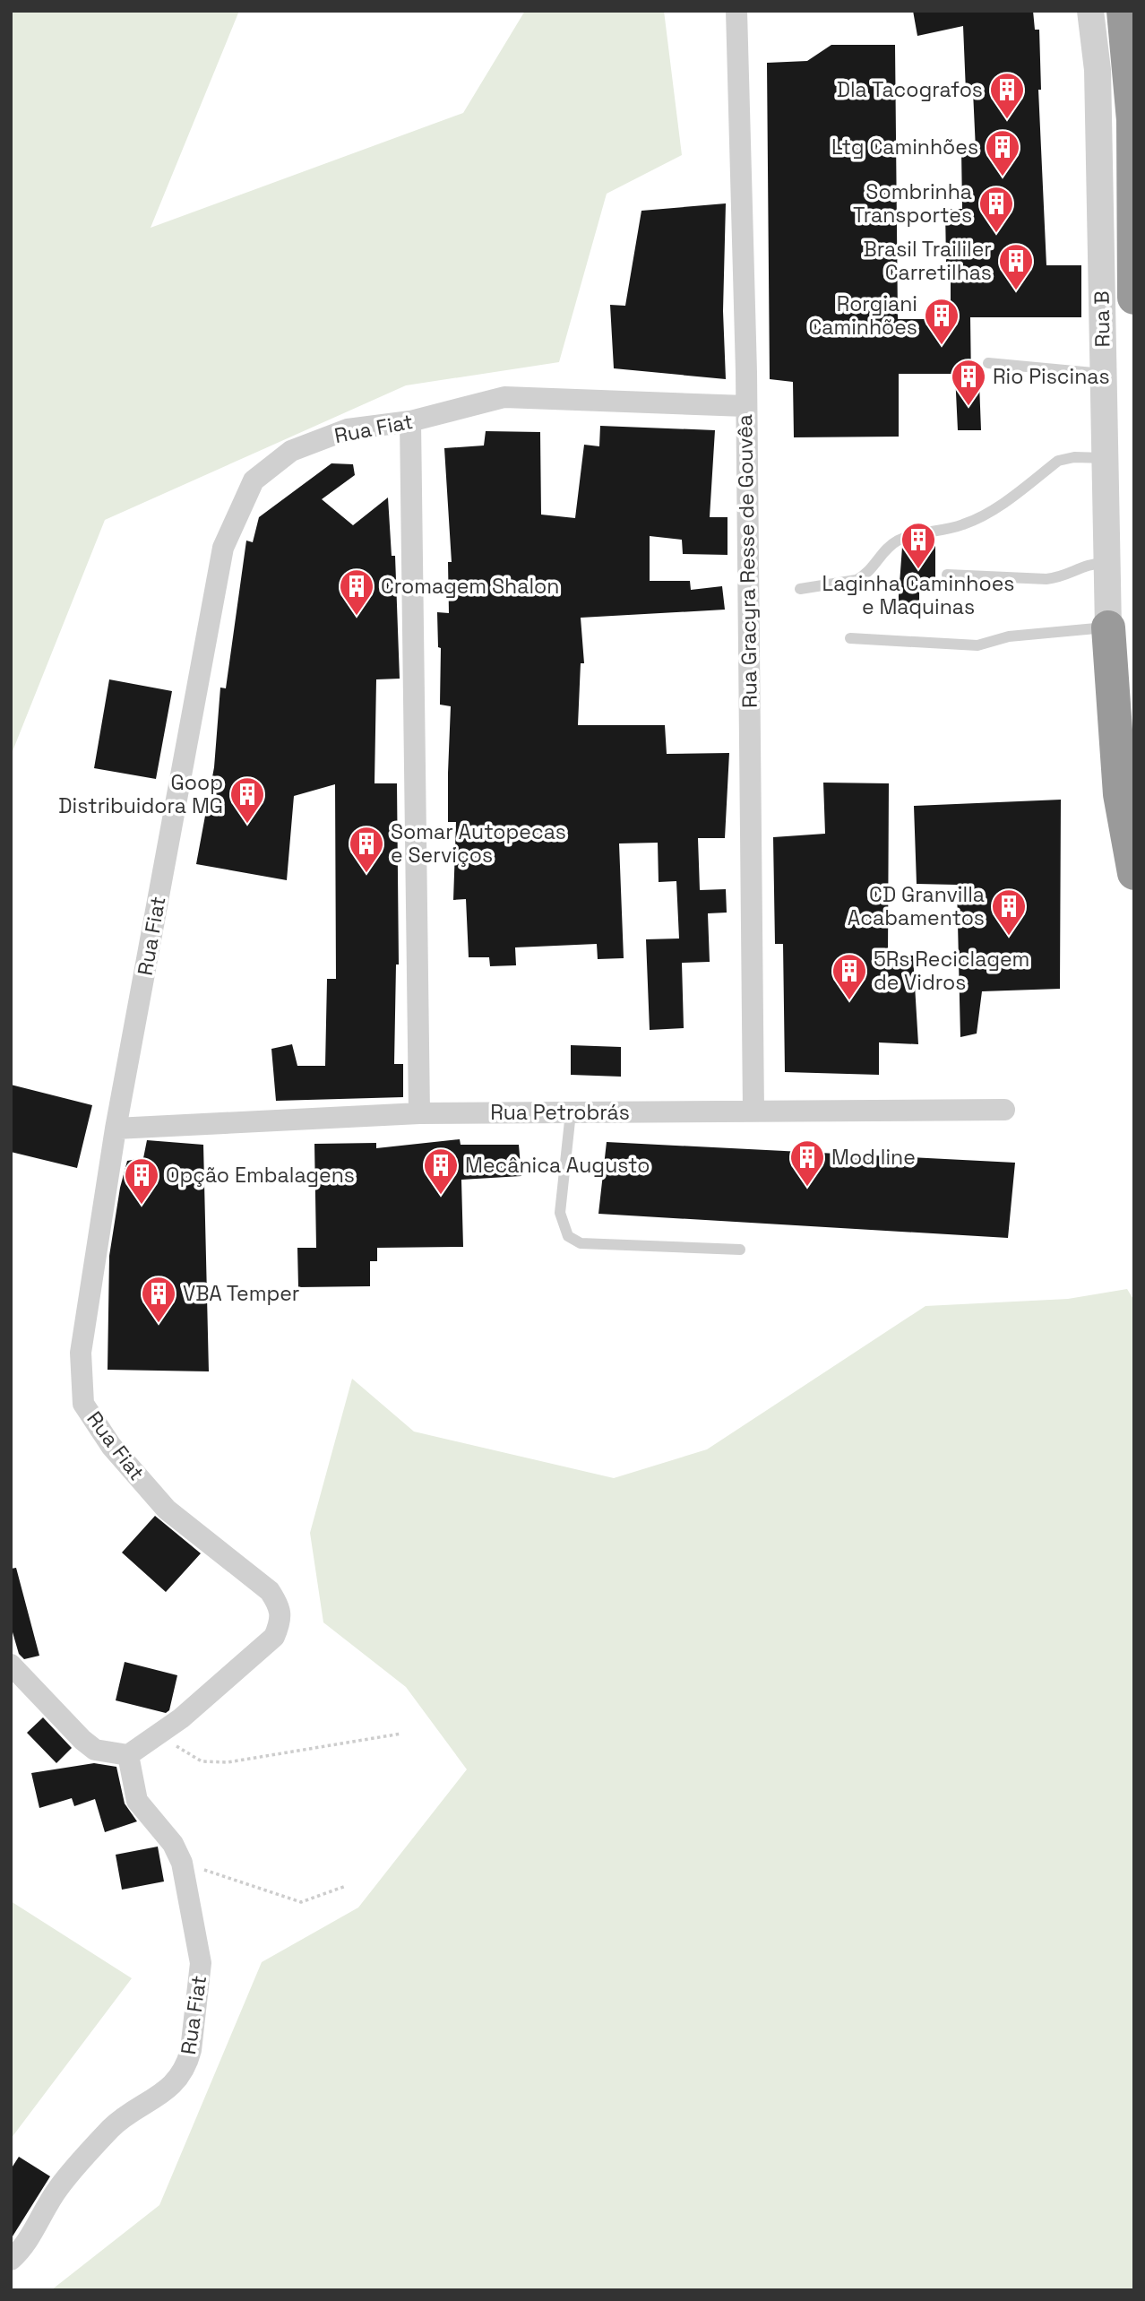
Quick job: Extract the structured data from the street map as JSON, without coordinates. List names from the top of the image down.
{
  "streets": {
    "street": [
      "Rua B",
      "Rua Fiat",
      "Rua Gracyra Resse de Gouvêa",
      "Rua Petrobrás"
    ]
  },
  "crossings": [
    ["Rua Fiat", "Rua Gracyra Resse de Gouvêa"],
    ["Rua Fiat", "Rua Petrobrás"],
    ["Rua Gracyra Resse de Gouvêa", "Rua Petrobrás"]
  ],
  "places": {
    "building": [
      "Dla Tacografos",
      "Ltg Caminhões",
      "Sombrinha Transportes",
      "Brasil Traililer Carretilhas",
      "Rorgiani Caminhões",
      "Rio Piscinas",
      "Laginha Caminhoes e Maquinas",
      "Cromagem Shalon",
      "Goop Distribuidora MG",
      "Somar Autopecas e Serviços",
      "CD Granvilla Acabamentos",
      "5Rs Reciclagem de Vidros",
      "Mod line",
      "Mecânica Augusto",
      "Opção Embalagens",
      "VBA Temper"
    ]
  }
}
